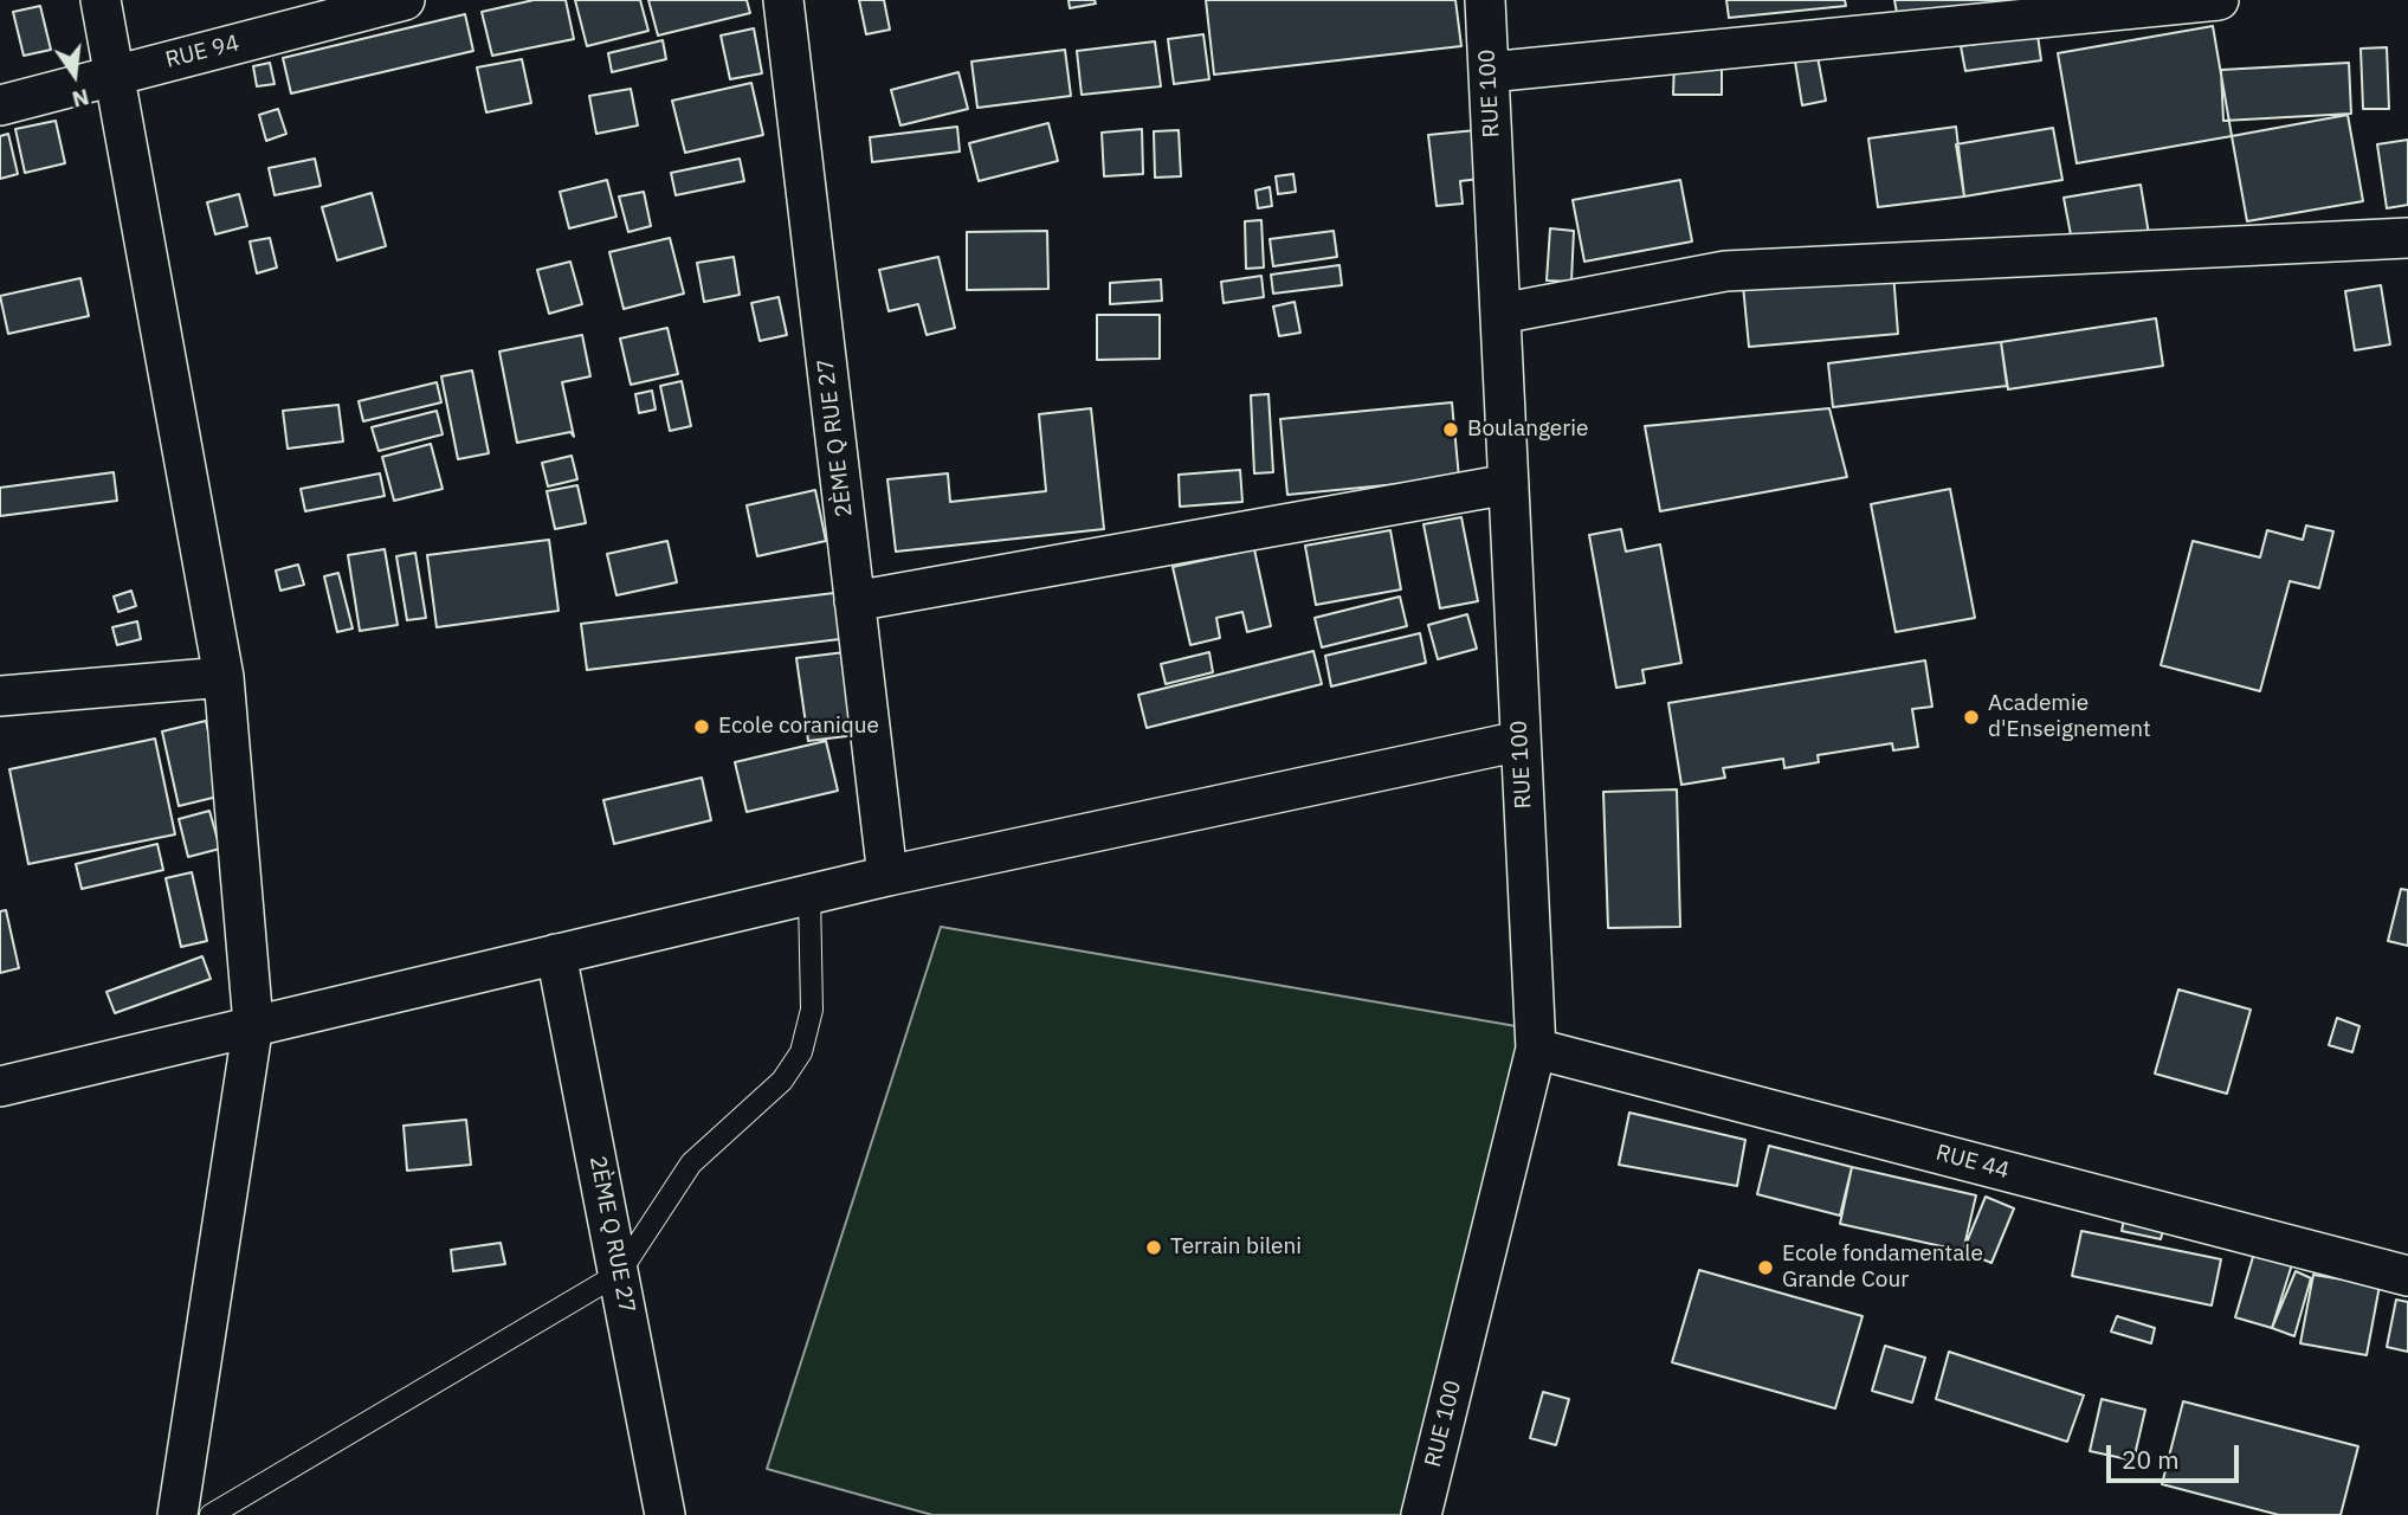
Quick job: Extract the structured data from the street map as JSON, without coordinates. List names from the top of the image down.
{
  "streets": {
    "street": [
      "RUE 94",
      "RUE 100",
      "2ÈME Q RUE 27",
      "RUE 44"
    ]
  },
  "crossings": [
    ["RUE 100", "RUE 44"]
  ],
  "places": [
    "Boulangerie",
    "Academie d'Enseignement",
    "Ecole coranique",
    "Terrain bileni",
    "Ecole fondamentale Grande Cour"
  ],
  "scale_bar": "20 m",
  "north": "bottom"
}
